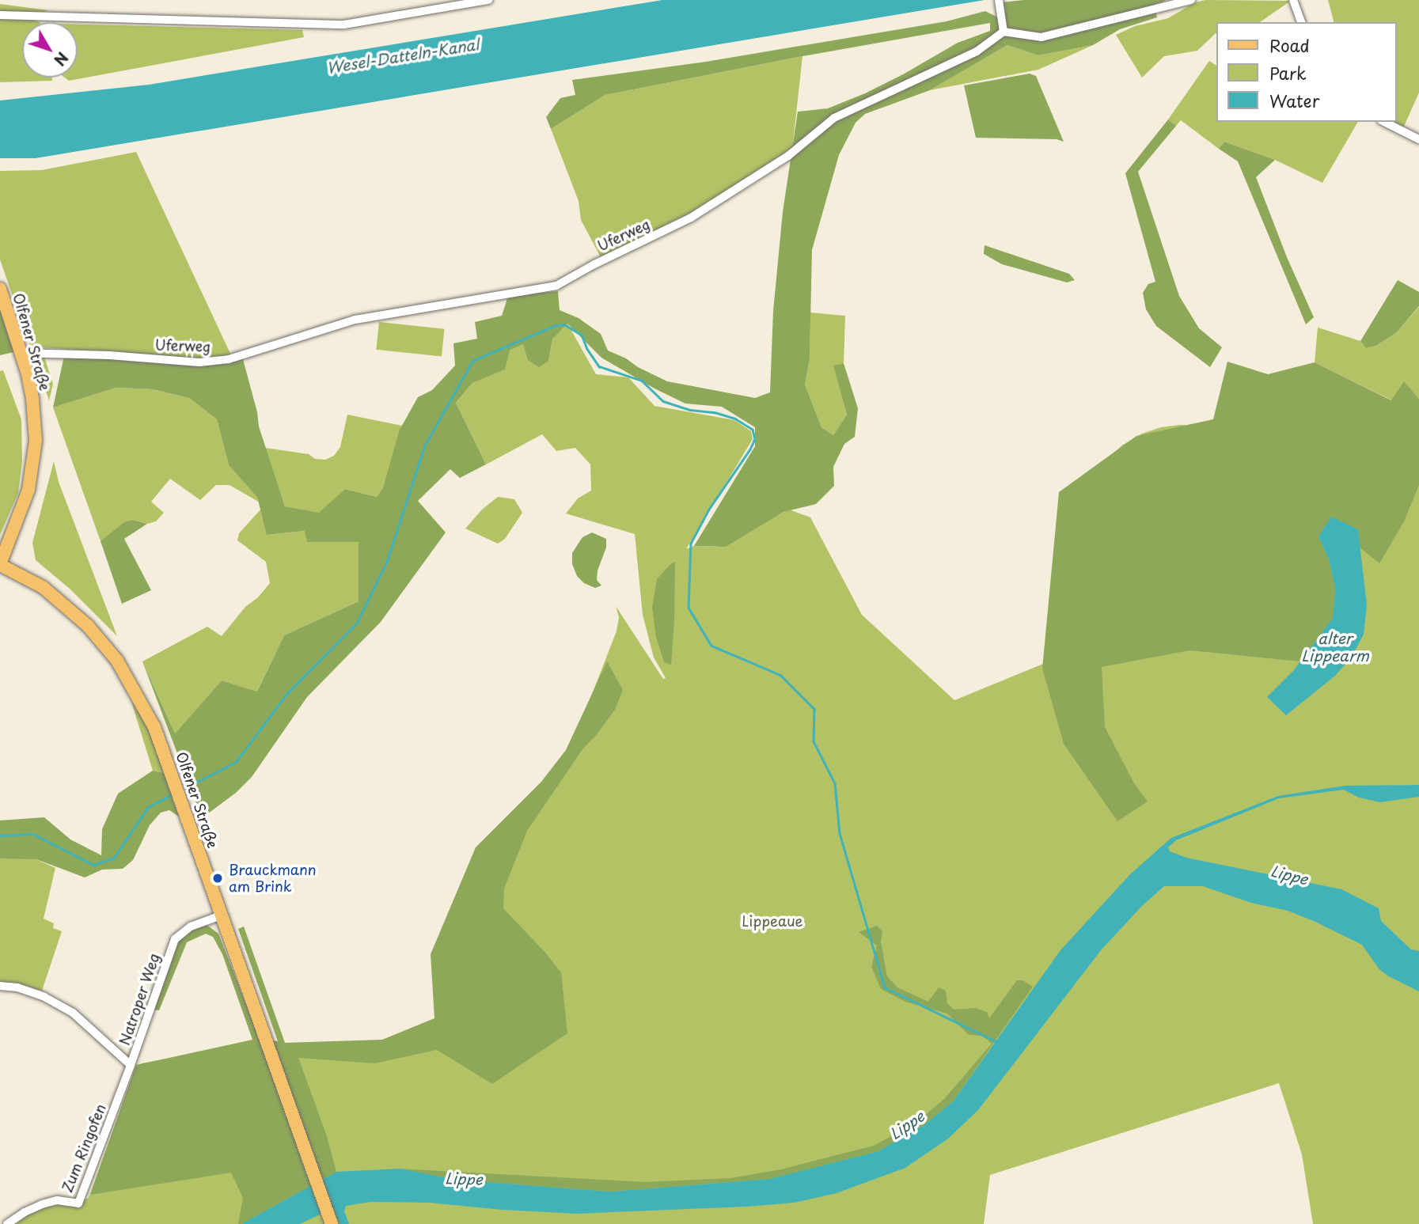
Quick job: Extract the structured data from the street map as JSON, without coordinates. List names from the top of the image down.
{
  "streets": {
    "main road": ["Olfener Straße"],
    "street": ["Uferweg", "Natroper Weg", "Zum Ringofen"]
  },
  "crossings": [
    ["Uferweg", "Olfener Straße"],
    ["Olfener Straße", "Natroper Weg"],
    ["Natroper Weg", "Zum Ringofen"]
  ],
  "water": ["Wesel-Datteln-Kanal", "alter Lippearm", "Lippe"],
  "parks": ["Lippeaue"],
  "places": ["Brauckmann am Brink"],
  "legend": ["Road", "Park", "Water"],
  "north": "bottom right"
}
